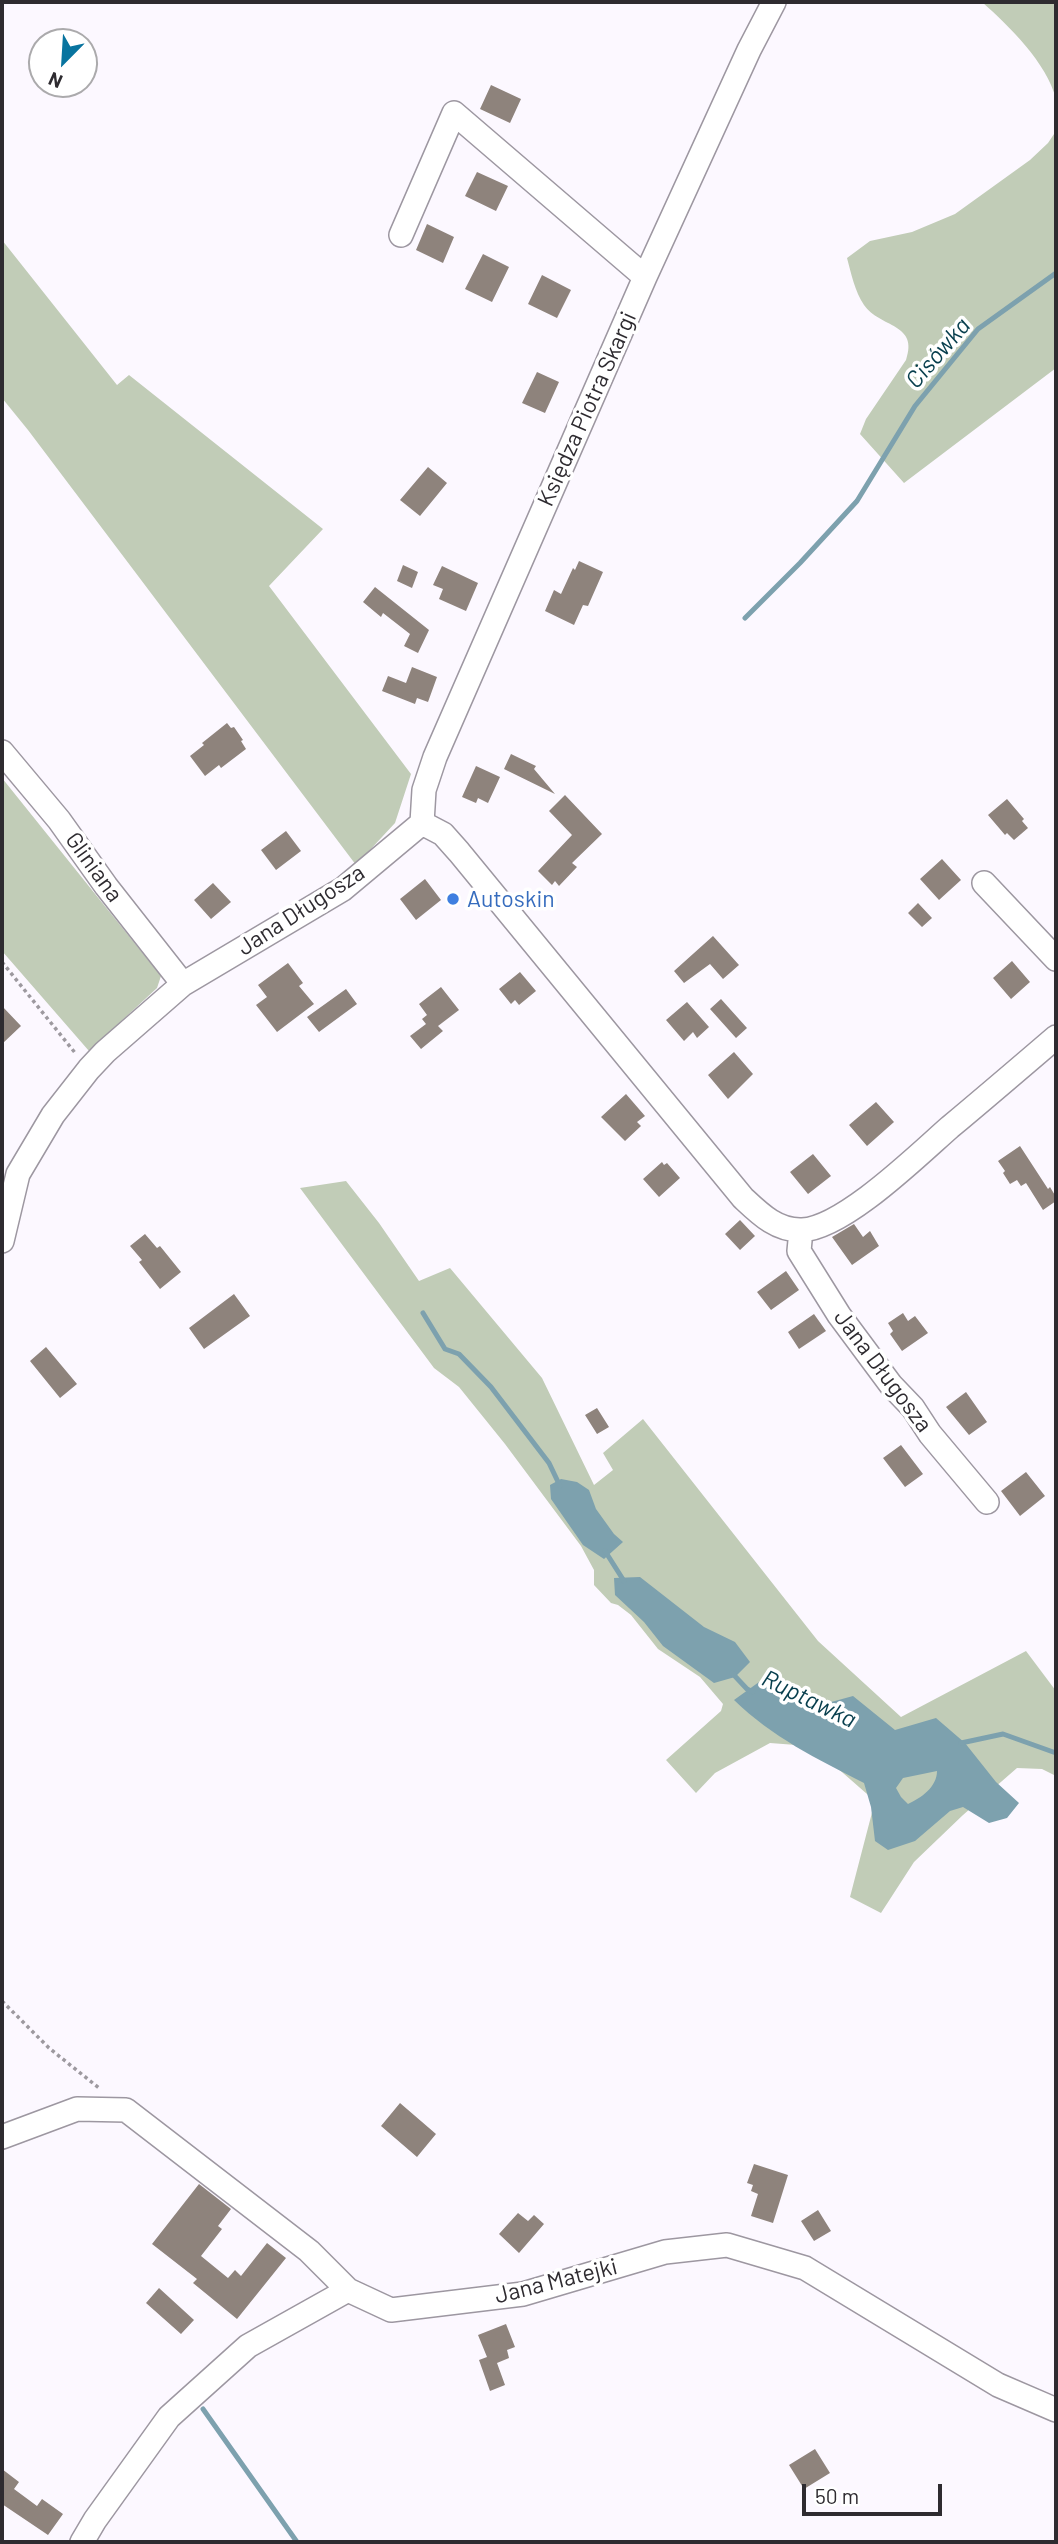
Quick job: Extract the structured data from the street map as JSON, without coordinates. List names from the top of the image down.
{
  "streets": {
    "street": [
      "Księdza Piotra Skargi",
      "Gliniana",
      "Jana Długosza",
      "Jana Matejki"
    ]
  },
  "crossings": [
    ["Księdza Piotra Skargi", "Jana Długosza"],
    ["Gliniana", "Jana Długosza"]
  ],
  "water": ["Cisówka", "Ruptawka"],
  "places": ["Autoskin"],
  "scale_bar": "50 m",
  "north": "bottom left"
}
